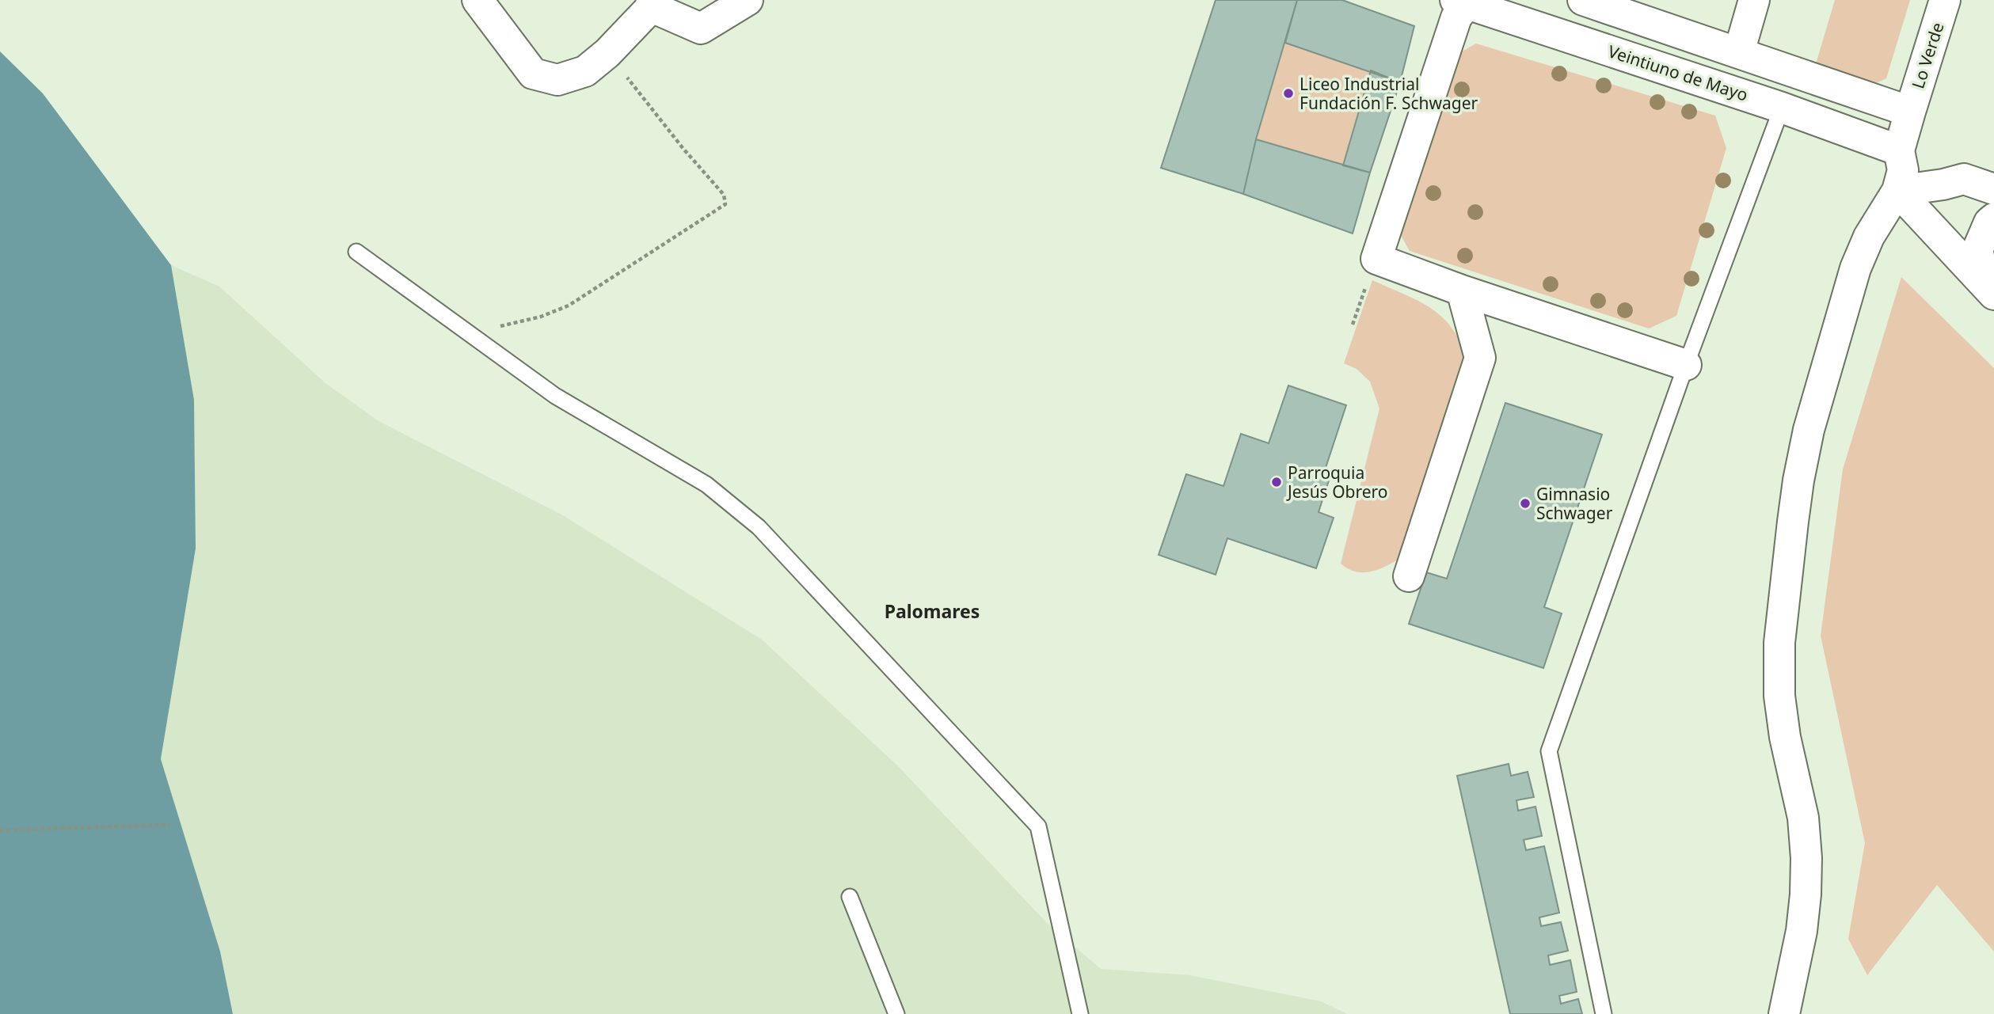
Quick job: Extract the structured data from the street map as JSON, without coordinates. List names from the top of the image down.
{
  "streets": {
    "street": ["Lo Verde", "Veintiuno de Mayo"]
  },
  "districts": ["Palomares"],
  "places": ["Liceo Industrial Fundación F. Schwager", "Parroquia Jesús Obrero", "Gimnasio Schwager"]
}
